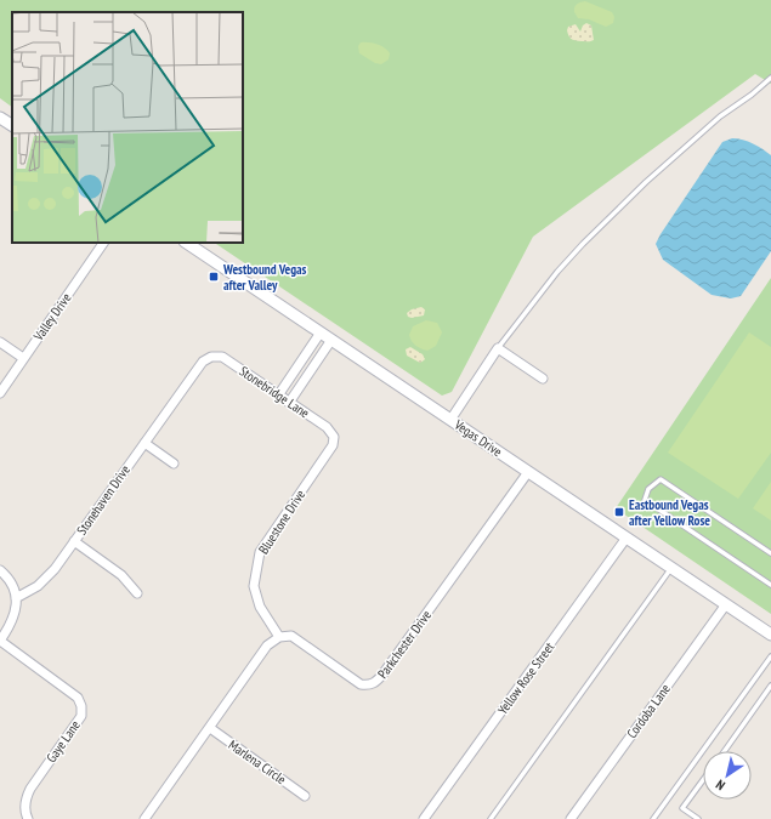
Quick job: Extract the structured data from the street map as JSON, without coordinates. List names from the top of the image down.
{
  "streets": {
    "main road": ["Vegas Drive"],
    "street": [
      "Valley Drive",
      "Stonebridge Lane",
      "Stonehaven Drive",
      "Bluestone Drive",
      "Parkchester Drive",
      "Yellow Rose Street",
      "Cordoba Lane",
      "Gaye Lane",
      "Marlena Circle"
    ]
  },
  "crossings": [
    ["Stonebridge Lane", "Stonehaven Drive"],
    ["Stonebridge Lane", "Bluestone Drive"],
    ["Vegas Drive", "Parkchester Drive"],
    ["Vegas Drive", "Yellow Rose Street"],
    ["Vegas Drive", "Cordoba Lane"],
    ["Bluestone Drive", "Parkchester Drive"]
  ],
  "places": {
    "transit": ["Westbound Vegas after Valley", "Eastbound Vegas after Yellow Rose"]
  },
  "north": "bottom left"
}
